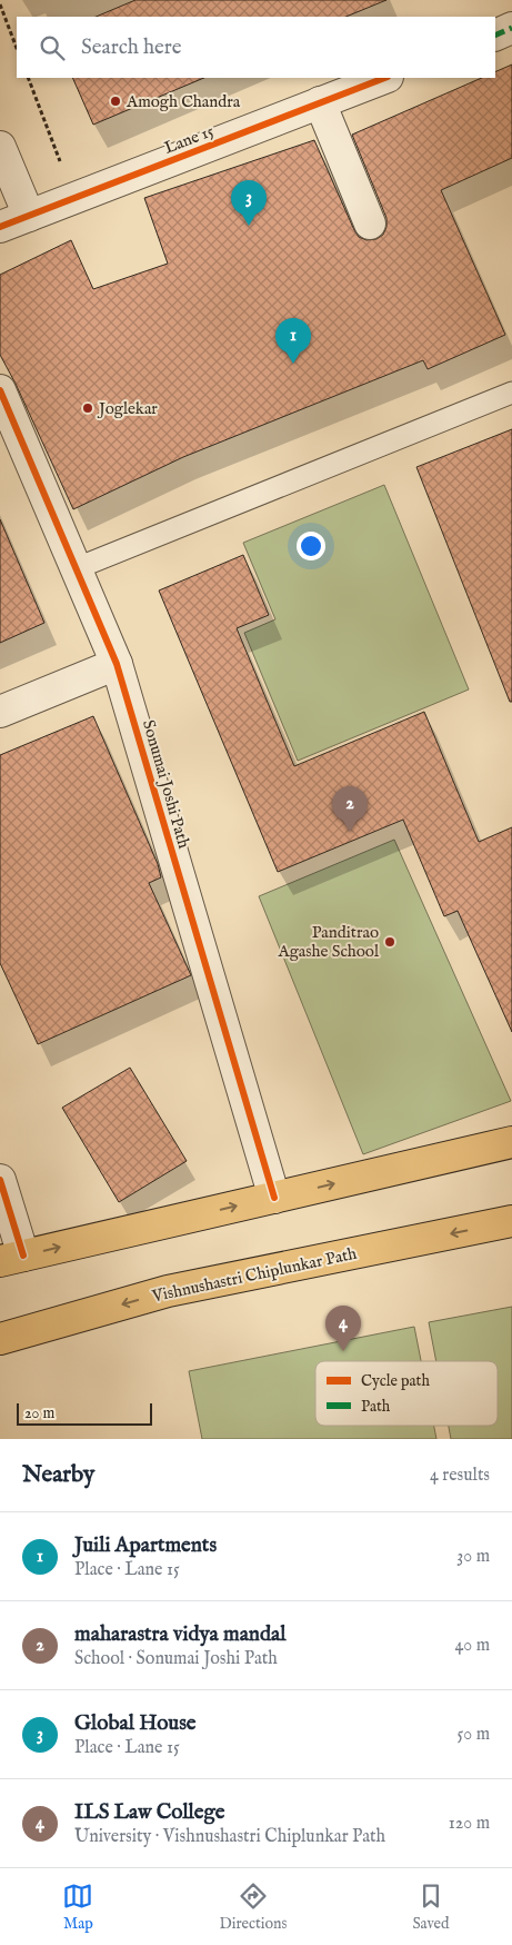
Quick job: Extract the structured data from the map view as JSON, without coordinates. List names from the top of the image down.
{
  "streets": {
    "main road": ["Vishnushastri Chiplunkar Path"],
    "street": ["Lane 15", "Sonumai Joshi Path"]
  },
  "places": ["Amogh Chandra", "Joglekar", "Panditrao Agashe School"],
  "legend": ["Cycle path", "Path"],
  "scale_bar": "20 m",
  "page": {
    "search": "Search here",
    "pins": [
      "3",
      "1",
      "2",
      "4"
    ],
    "scale": "20 m",
    "heading": ["Nearby", "4 results"],
    "list": [
      {
        "mark": "1",
        "name": "Juili Apartments",
        "note": "Place · Lane 15",
        "value": "30 m"
      },
      {
        "mark": "2",
        "name": "maharastra vidya mandal",
        "note": "School · Sonumai Joshi Path",
        "value": "40 m"
      },
      {
        "mark": "3",
        "name": "Global House",
        "note": "Place · Lane 15",
        "value": "50 m"
      },
      {
        "mark": "4",
        "name": "ILS Law College",
        "note": "University · Vishnushastri Chiplunkar Path",
        "value": "120 m"
      }
    ],
    "nav": ["Map", "Directions", "Saved"]
  }
}
